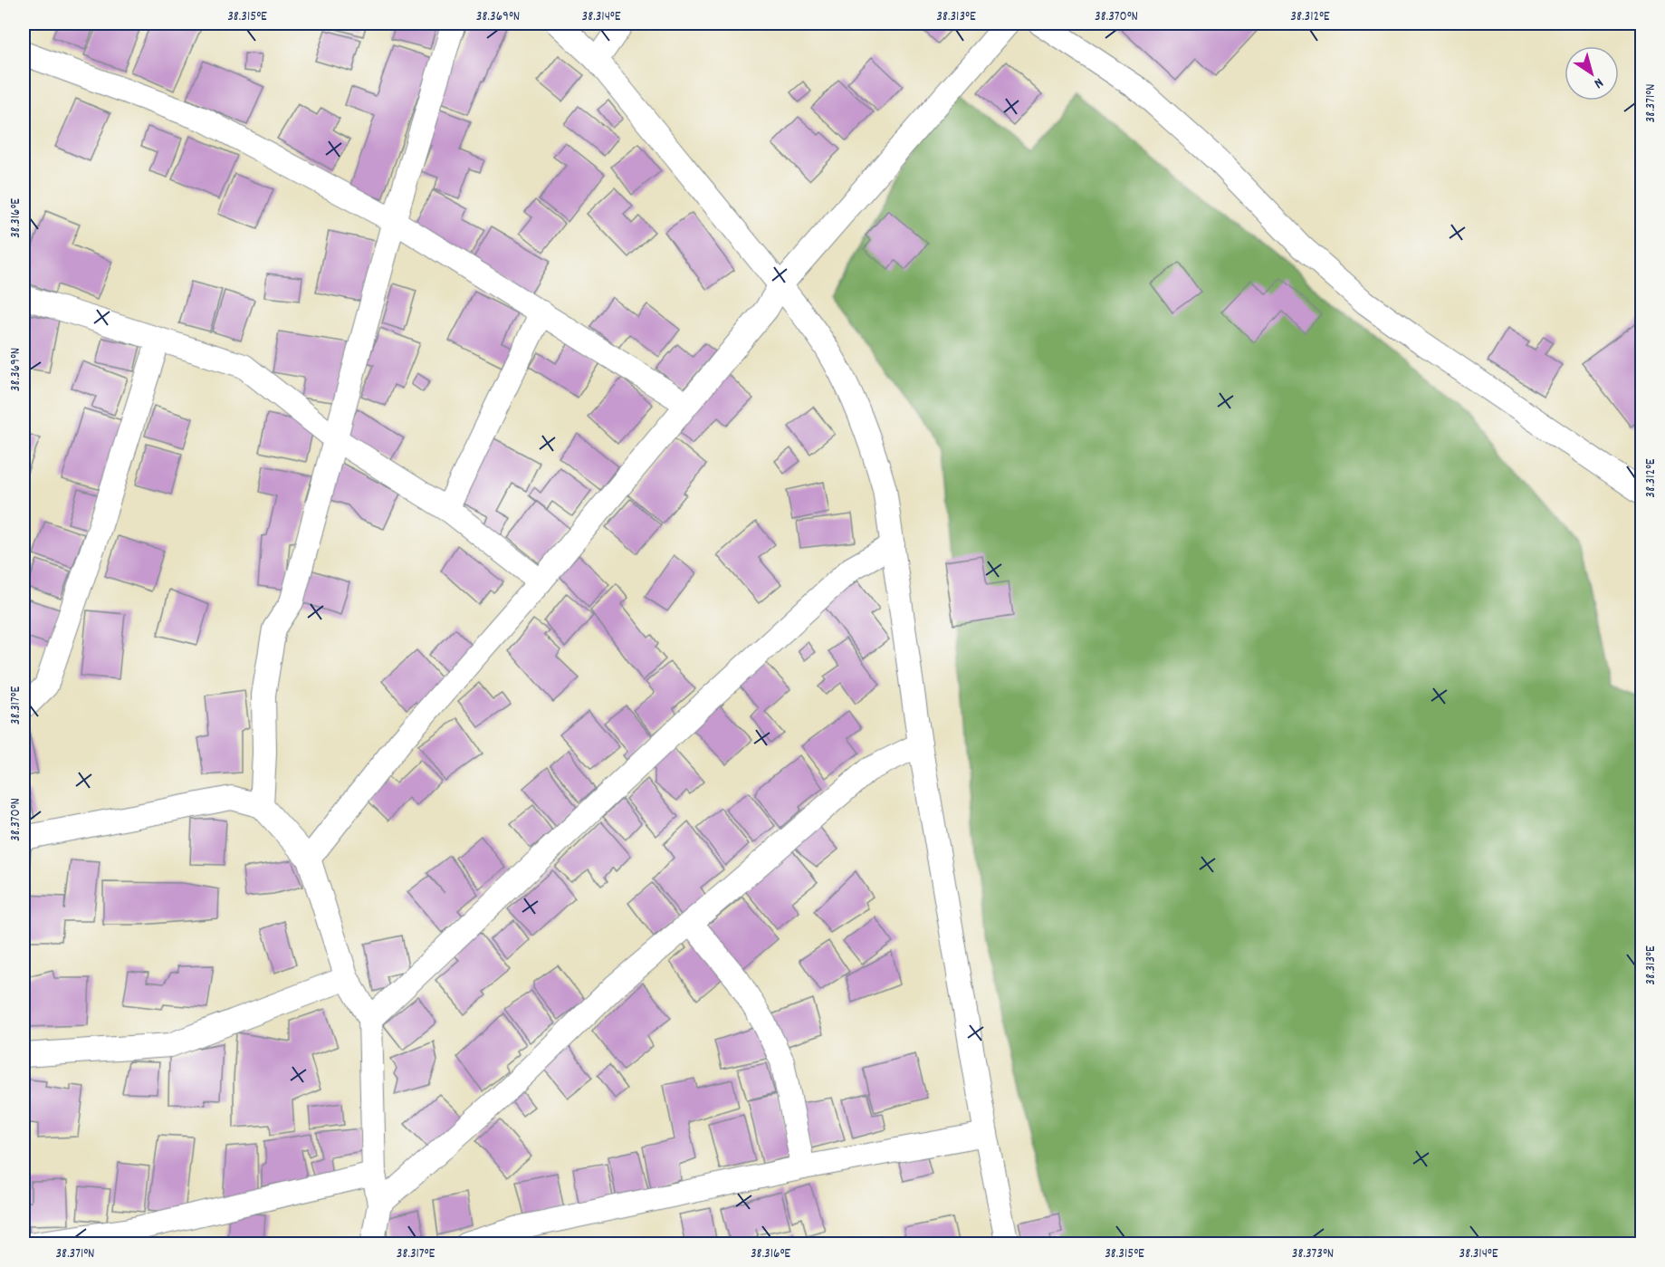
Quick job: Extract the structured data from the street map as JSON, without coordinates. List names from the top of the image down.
{
  "north": "bottom right",
  "coordinates": [
    "38.315°E",
    "38.369°N",
    "38.314°E",
    "38.313°E",
    "38.370°N",
    "38.312°E",
    "38.371°N",
    "38.316°E",
    "38.317°E",
    "38.373°N"
  ]
}
